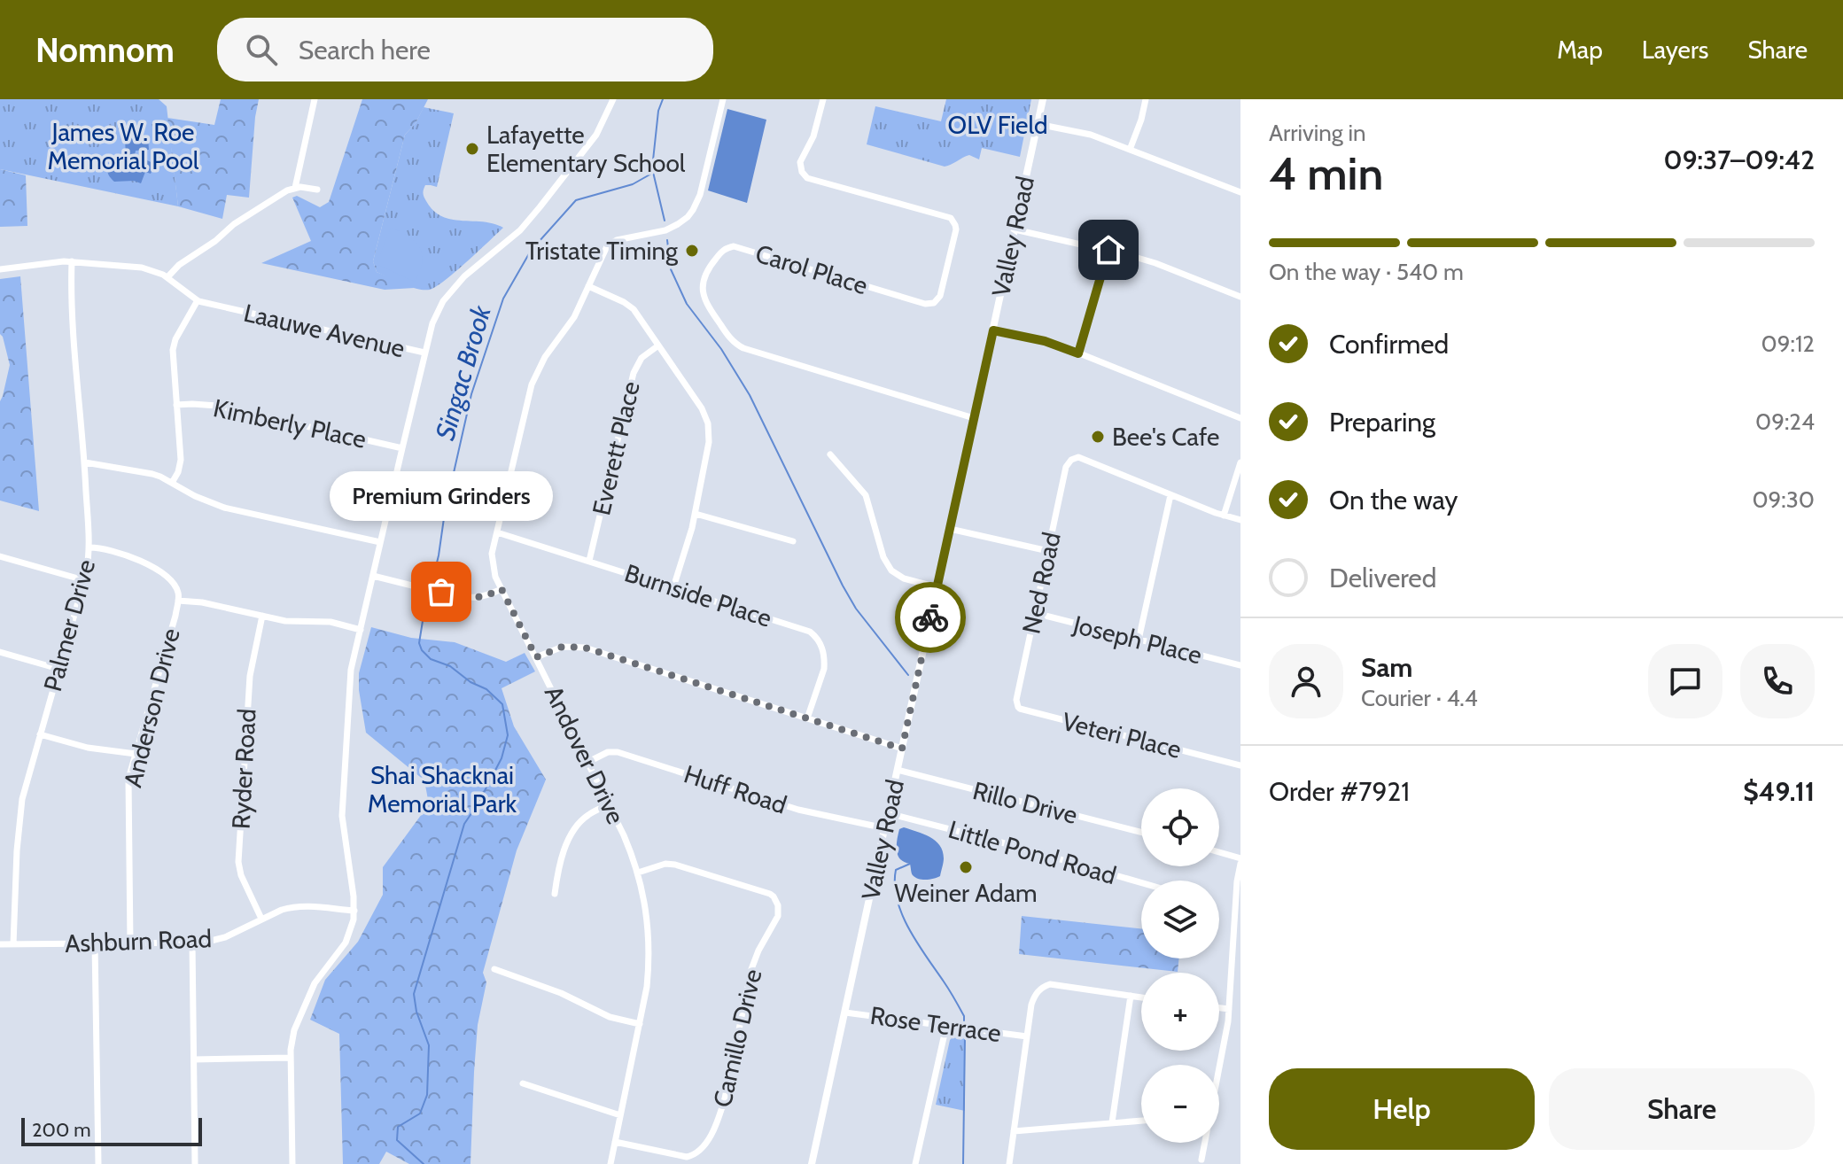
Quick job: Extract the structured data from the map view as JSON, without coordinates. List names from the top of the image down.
{
  "streets": {
    "main road": ["Valley Road"],
    "street": [
      "Carol Place",
      "Laauwe Avenue",
      "Kimberly Place",
      "Everett Place",
      "Ned Road",
      "Burnside Place",
      "Palmer Drive",
      "Joseph Place",
      "Anderson Drive",
      "Veteri Place",
      "Andover Drive",
      "Ryder Road",
      "Huff Road",
      "Rillo Drive",
      "Little Pond Road",
      "Ashburn Road",
      "Rose Terrace",
      "Camillo Drive"
    ]
  },
  "crossings": [
    ["Valley Road", "Carol Place"],
    ["Valley Road", "Huff Road"],
    ["Valley Road", "Rillo Drive"],
    ["Valley Road", "Little Pond Road"],
    ["Valley Road", "Rose Terrace"],
    ["Laauwe Avenue", "Palmer Drive"],
    ["Everett Place", "Burnside Place"],
    ["Ned Road", "Joseph Place"],
    ["Ned Road", "Veteri Place"],
    ["Burnside Place", "Andover Drive"],
    ["Palmer Drive", "Ashburn Road"],
    ["Anderson Drive", "Ashburn Road"],
    ["Andover Drive", "Huff Road"],
    ["Andover Drive", "Camillo Drive"],
    ["Ryder Road", "Ashburn Road"]
  ],
  "water": ["Singac Brook"],
  "parks": ["OLV Field", "James W. Roe Memorial Pool", "Shai Shacknai Memorial Park"],
  "places": [
    "Lafayette Elementary School",
    "Tristate Timing",
    "Bee's Cafe",
    "Premium Grinders",
    "Weiner Adam"
  ],
  "scale_bar": "200 m",
  "page": {
    "header": "Nomnom",
    "search": "Search here",
    "nav": ["Map", "Layers", "Share"],
    "heading": ["4 min", "Arriving in", "09:37–09:42"],
    "panel": [
      "Sam",
      "Courier · 4.4",
      "Order #7921",
      "$49.11"
    ],
    "bar": "On the way · 540 m",
    "list": [
      ["Confirmed", "09:12"],
      ["Preparing", "09:24"],
      ["On the way", "09:30"],
      "Delivered"
    ],
    "bubble": "Premium Grinders",
    "map_buttons": ["+", "−"],
    "buttons": ["Help", "Share"],
    "scale": "200 m"
  }
}
